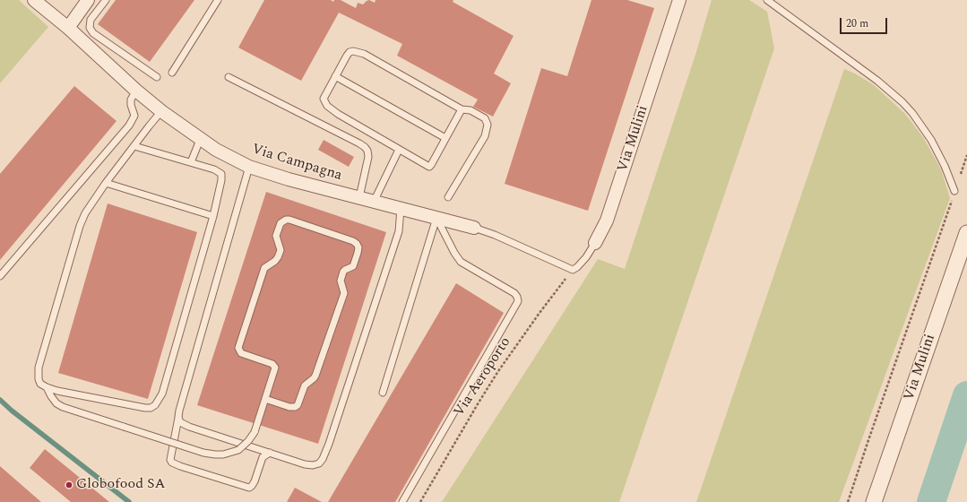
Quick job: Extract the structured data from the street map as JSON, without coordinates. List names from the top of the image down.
{
  "streets": {
    "street": ["Via Mulini", "Via Campagna"],
    "path": ["Via Aeroporto"]
  },
  "crossings": [
    ["Via Mulini", "Via Aeroporto"]
  ],
  "places": ["Globofood SA"],
  "scale_bar": "20 m"
}
